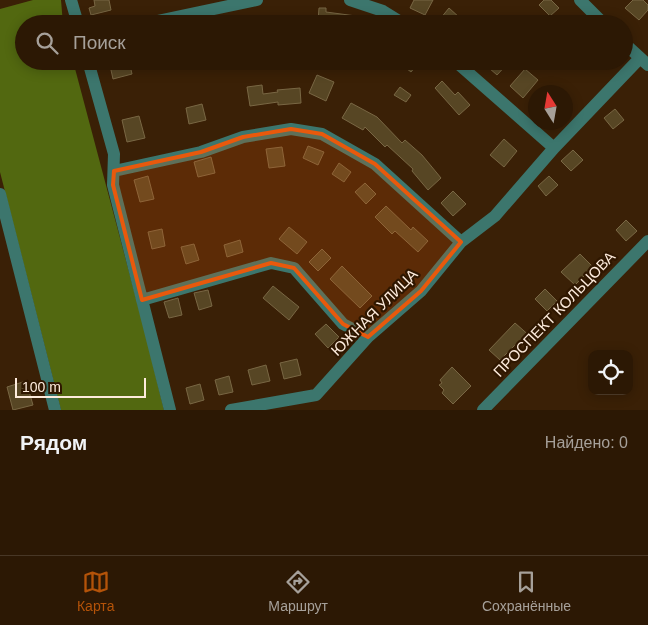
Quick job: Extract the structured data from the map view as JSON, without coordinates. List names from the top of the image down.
{
  "streets": {
    "street": ["ЮЖНАЯ УЛИЦА", "ПРОСПЕКТ КОЛЬЦОВА"]
  },
  "scale_bar": "100 m",
  "north": "top",
  "page": {
    "search": "Поиск",
    "scale": "100 m",
    "heading": ["Рядом", "Найдено: 0"],
    "nav": ["Карта", "Маршрут", "Сохранённые"]
  }
}
